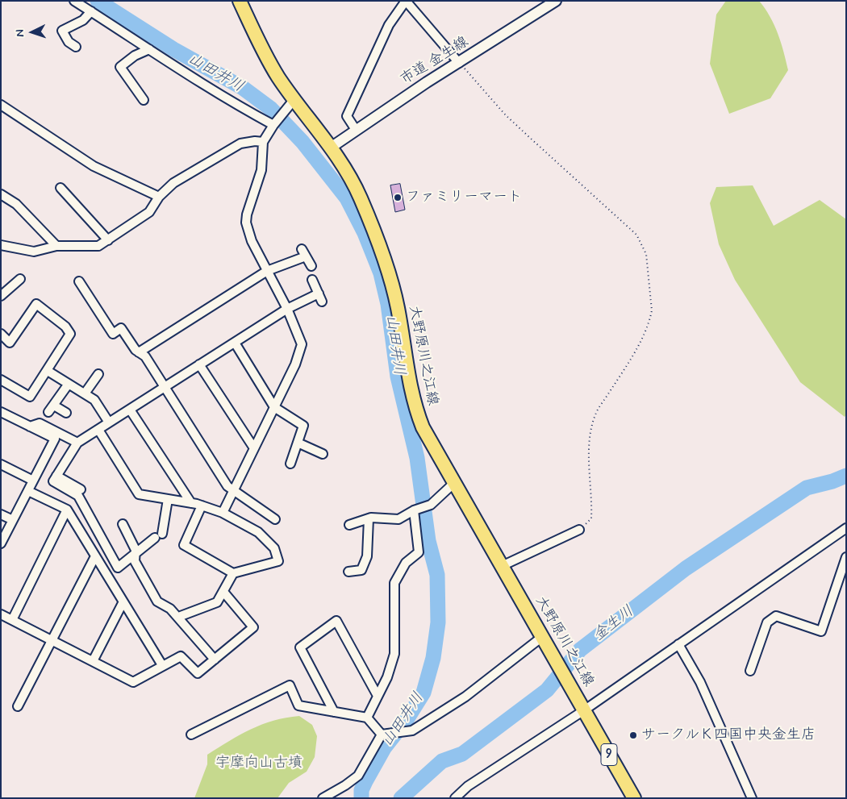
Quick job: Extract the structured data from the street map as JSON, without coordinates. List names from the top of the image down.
{
  "streets": {
    "main road": ["大野原川之江線", "9"],
    "street": ["市道 金生線"]
  },
  "crossings": [
    ["市道 金生線", "大野原川之江線"]
  ],
  "water": ["山田井川", "金生川"],
  "parks": ["宇摩向山古墳"],
  "places": ["ファミリーマート", "サークルＫ四国中央金生店"],
  "north": "left"
}
